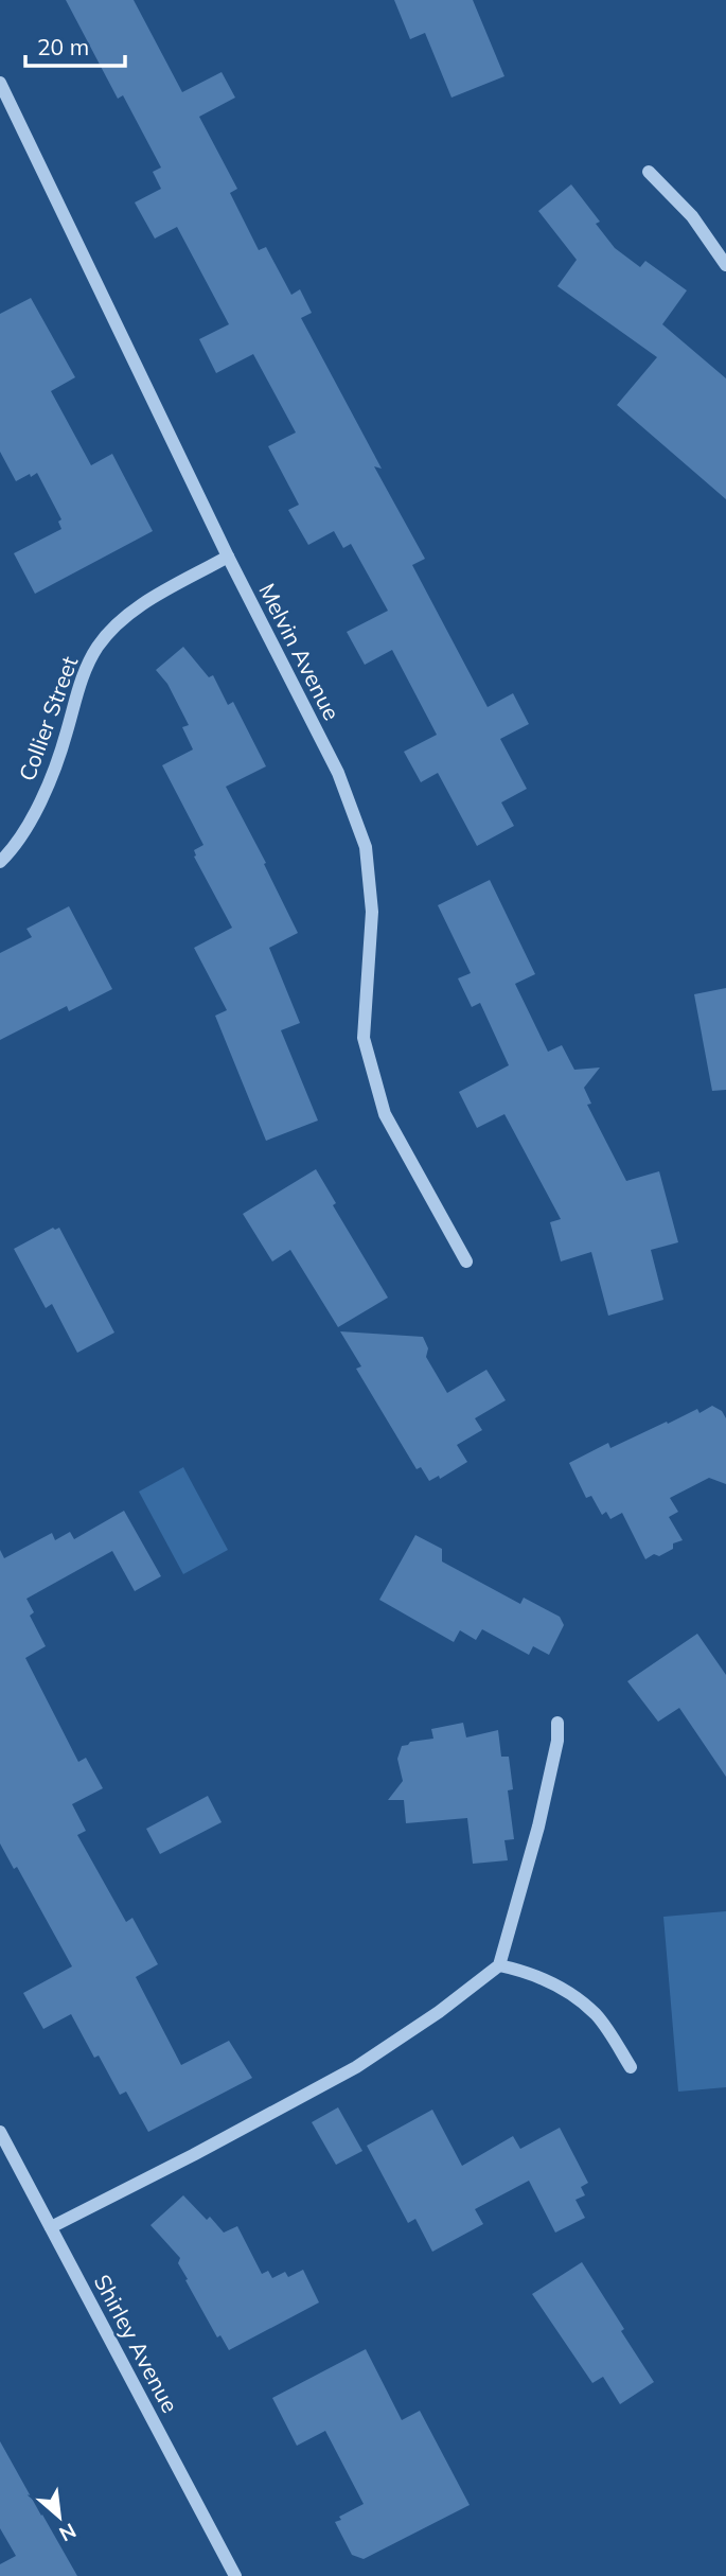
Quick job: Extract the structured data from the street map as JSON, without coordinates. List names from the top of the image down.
{
  "streets": {
    "street": ["Melvin Avenue", "Collier Street", "Shirley Avenue"]
  },
  "crossings": [
    ["Melvin Avenue", "Collier Street"]
  ],
  "scale_bar": "20 m",
  "north": "bottom right"
}
